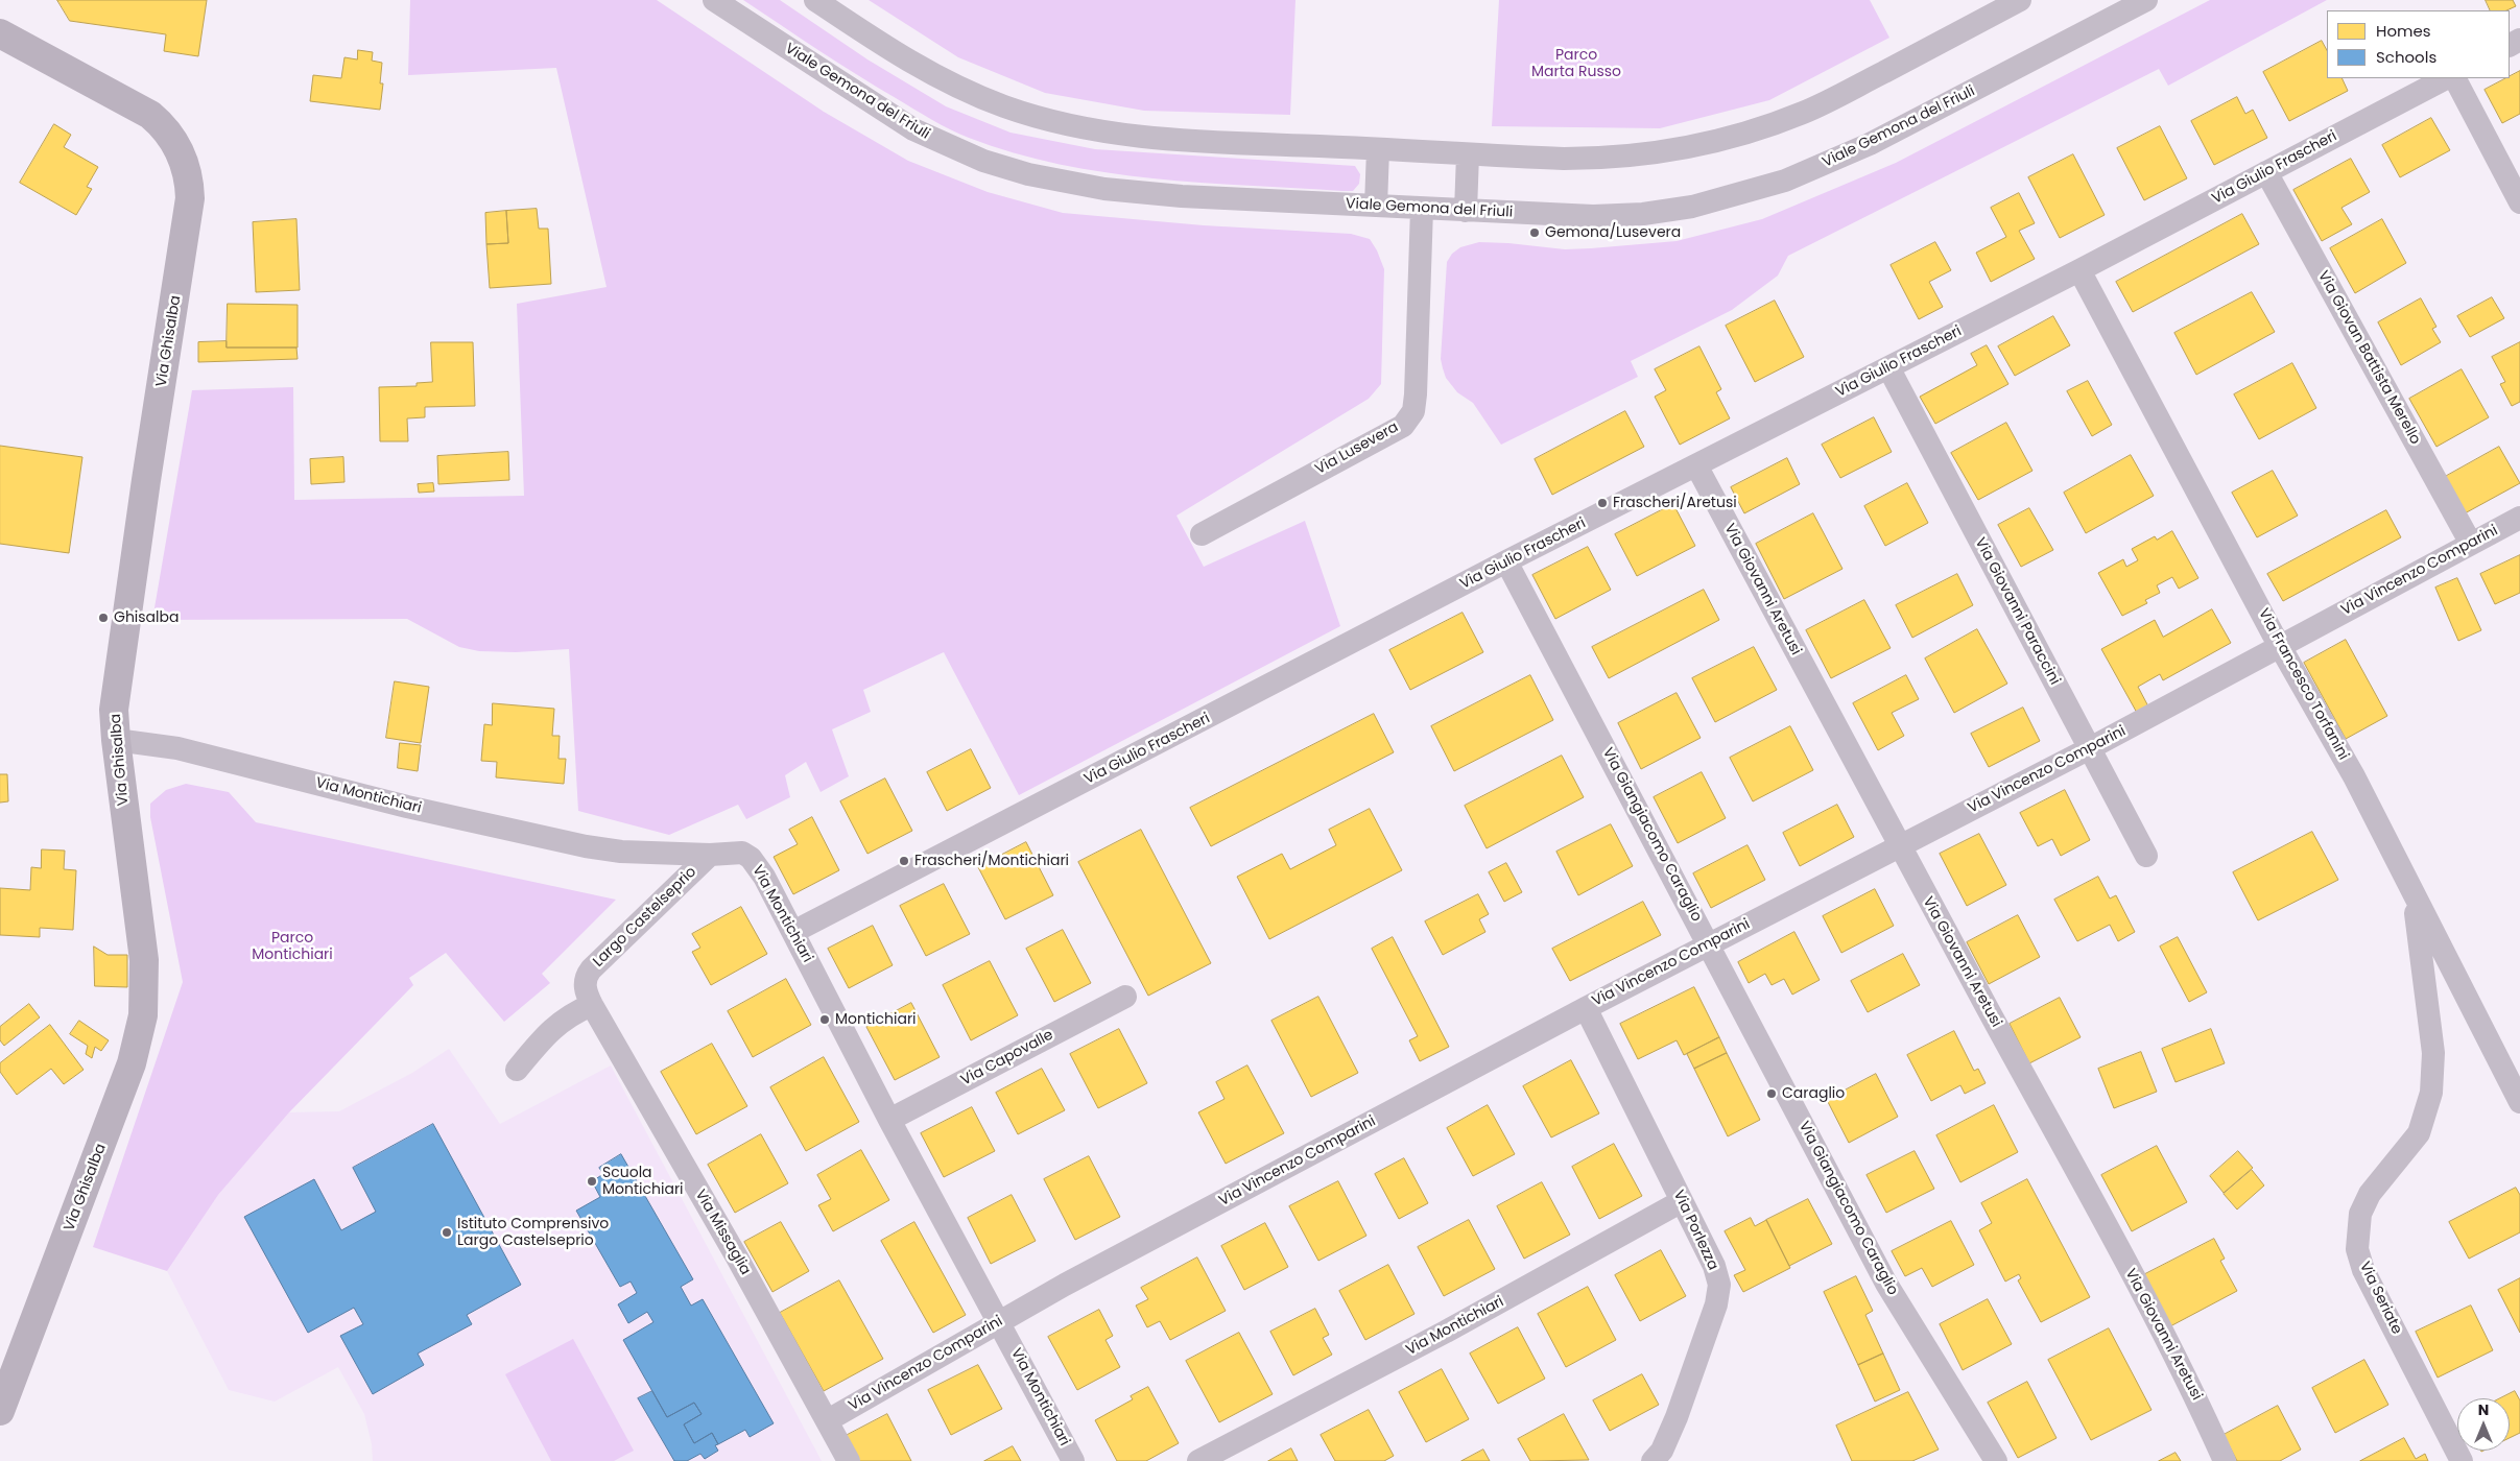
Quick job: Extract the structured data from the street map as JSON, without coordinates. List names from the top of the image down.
{
  "streets": {
    "street": [
      "Viale Gemona del Friuli",
      "Via Giulio Frascheri",
      "Via Ghisalba",
      "Via Giovan Battista Merello",
      "Via Lusevera",
      "Via Vincenzo Comparini",
      "Via Giovanni Aretusi",
      "Via Giovanni Paraccini",
      "Via Francesco Torfanini",
      "Via Montichiari",
      "Via Giangiacomo Caraglio",
      "Largo Castelseprio",
      "Via Capovalle",
      "Via Porlezza",
      "Via Missaglia",
      "Via Seriate"
    ]
  },
  "crossings": [
    ["Viale Gemona del Friuli", "Via Lusevera"],
    ["Via Giulio Frascheri", "Via Giovan Battista Merello"],
    ["Via Giulio Frascheri", "Via Giovanni Aretusi"],
    ["Via Giulio Frascheri", "Via Giovanni Paraccini"],
    ["Via Giulio Frascheri", "Via Francesco Torfanini"],
    ["Via Giulio Frascheri", "Via Montichiari"],
    ["Via Giulio Frascheri", "Via Giangiacomo Caraglio"],
    ["Via Ghisalba", "Via Montichiari"],
    ["Via Giovan Battista Merello", "Via Vincenzo Comparini"],
    ["Via Vincenzo Comparini", "Via Giovanni Aretusi"],
    ["Via Vincenzo Comparini", "Via Giovanni Paraccini"],
    ["Via Vincenzo Comparini", "Via Francesco Torfanini"],
    ["Via Vincenzo Comparini", "Via Montichiari"],
    ["Via Vincenzo Comparini", "Via Giangiacomo Caraglio"],
    ["Via Vincenzo Comparini", "Via Porlezza"],
    ["Via Vincenzo Comparini", "Via Missaglia"],
    ["Via Francesco Torfanini", "Via Seriate"],
    ["Via Montichiari", "Largo Castelseprio"],
    ["Via Montichiari", "Via Capovalle"],
    ["Via Montichiari", "Via Porlezza"],
    ["Largo Castelseprio", "Via Missaglia"]
  ],
  "parks": ["Parco Marta Russo", "Parco Montichiari"],
  "places": [
    "Gemona/Lusevera",
    "Frascheri/Aretusi",
    "Ghisalba",
    "Frascheri/Montichiari",
    "Montichiari",
    "Caraglio",
    "Scuola Montichiari",
    "Istituto Comprensivo Largo Castelseprio"
  ],
  "legend": ["Homes", "Schools"],
  "north": "top"
}
